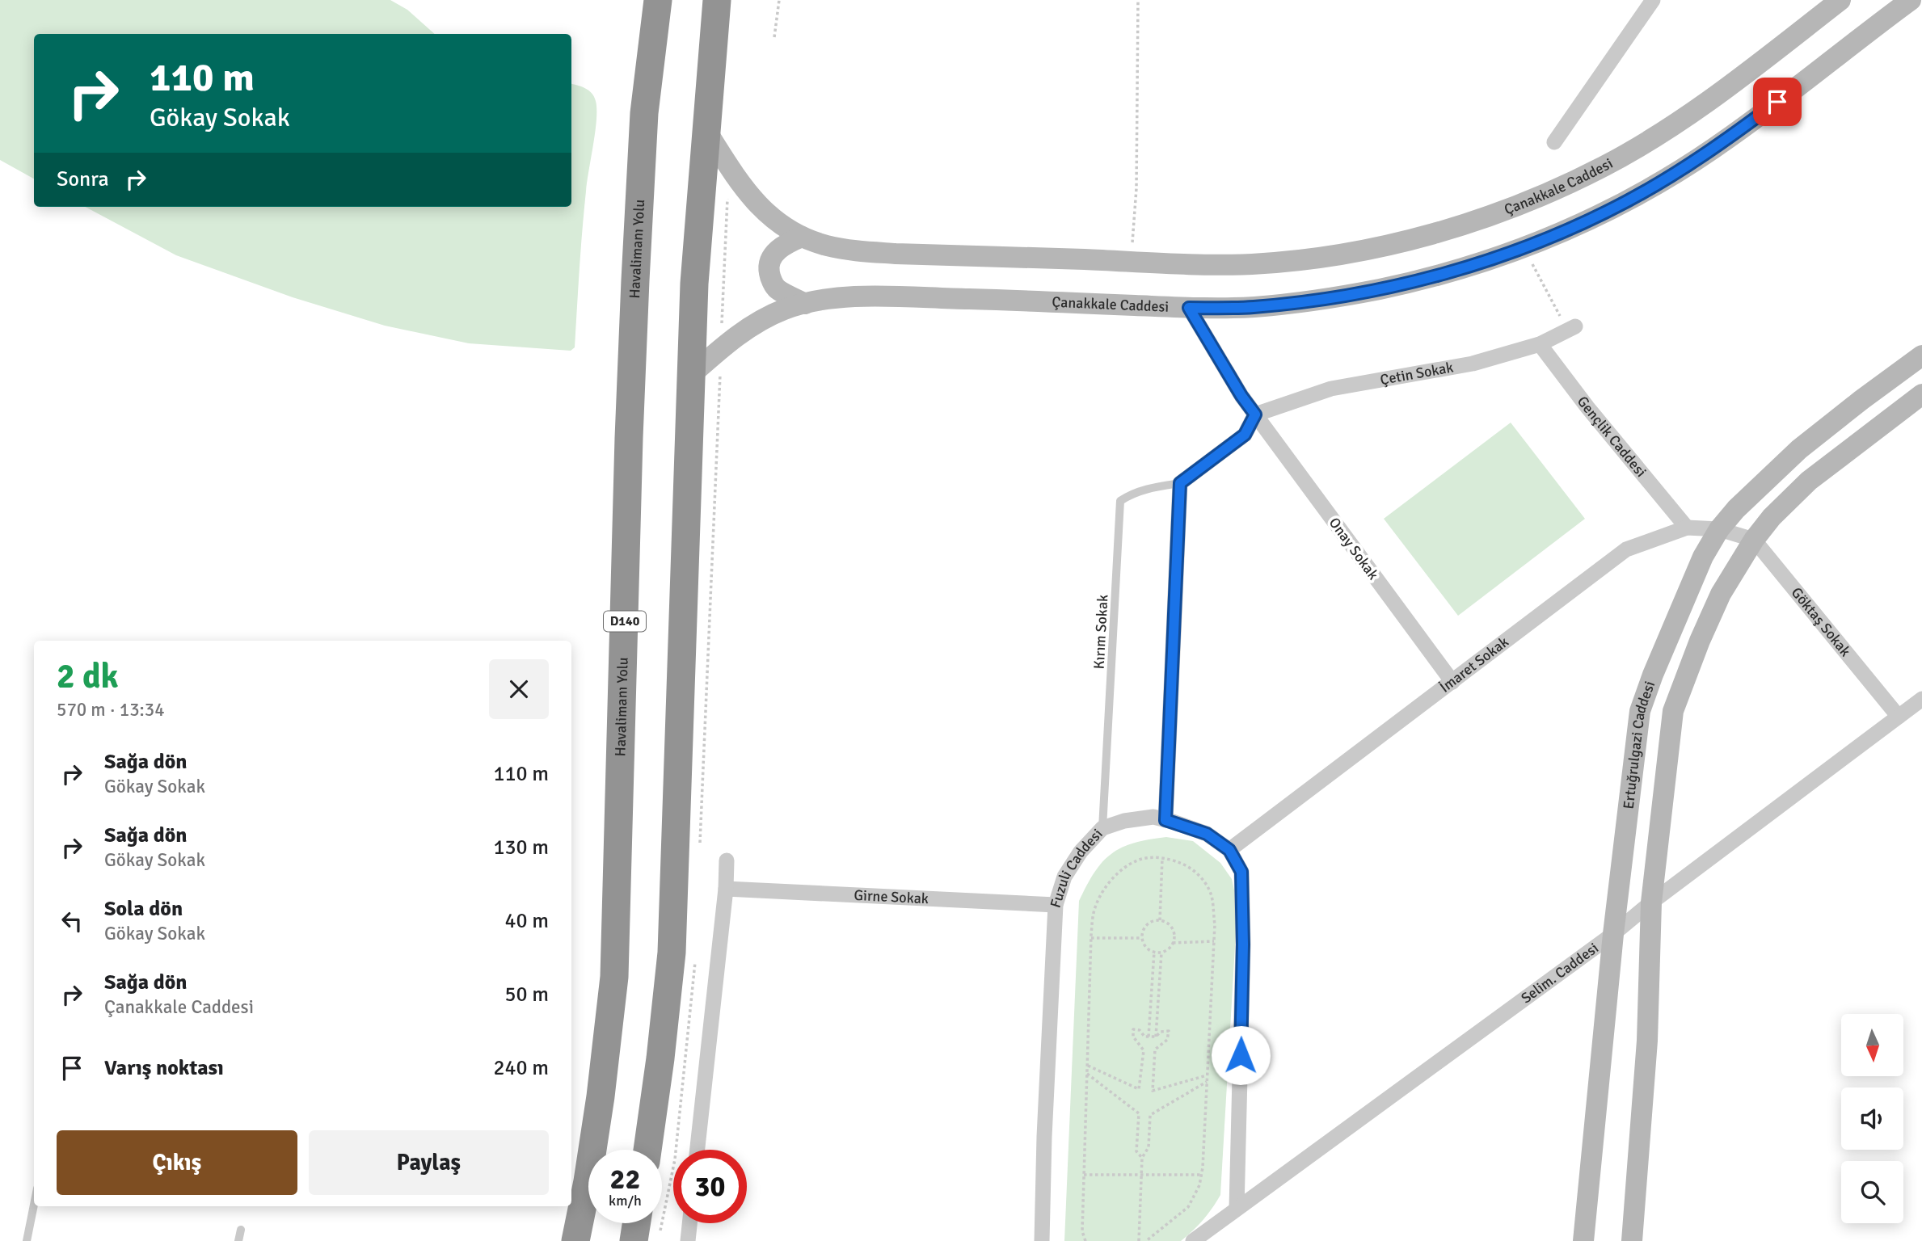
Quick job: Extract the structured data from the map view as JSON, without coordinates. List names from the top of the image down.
{
  "streets": {
    "highway": ["Havalimanı Yolu", "D140"],
    "main road": ["Çanakkale Caddesi", "Ertuğrulgazi Caddesi"],
    "street": [
      "Çetin Sokak",
      "Gençlik Caddesi",
      "Onay Sokak",
      "Göktaş Sokak",
      "İmaret Sokak",
      "Fuzuli Caddesi",
      "Girne Sokak",
      "Selim. Caddesi"
    ],
    "lane": ["Kırım Sokak"]
  },
  "crossings": [
    ["Çanakkale Caddesi", "Onay Sokak"],
    ["Çetin Sokak", "Gençlik Caddesi"],
    ["Çetin Sokak", "Onay Sokak"],
    ["Gençlik Caddesi", "İmaret Sokak"],
    ["Onay Sokak", "İmaret Sokak"],
    ["Göktaş Sokak", "İmaret Sokak"],
    ["Göktaş Sokak", "Ertuğrulgazi Caddesi"],
    ["Göktaş Sokak", "Selim. Caddesi"],
    ["Kırım Sokak", "Fuzuli Caddesi"],
    ["İmaret Sokak", "Ertuğrulgazi Caddesi"],
    ["İmaret Sokak", "Fuzuli Caddesi"],
    ["Ertuğrulgazi Caddesi", "Selim. Caddesi"],
    ["Fuzuli Caddesi", "Girne Sokak"],
    ["Fuzuli Caddesi", "Selim. Caddesi"]
  ],
  "north": "bottom",
  "page": {
    "turn": ["110 m", "Gökay Sokak"],
    "then": "Sonra",
    "heading": ["2 dk", "570 m · 13:34"],
    "list": [
      {
        "name": "Sağa dön",
        "note": "Gökay Sokak",
        "value": "110 m"
      },
      {
        "name": "Sağa dön",
        "note": "Gökay Sokak",
        "value": "130 m"
      },
      {
        "name": "Sola dön",
        "note": "Gökay Sokak",
        "value": "40 m"
      },
      {
        "name": "Sağa dön",
        "note": "Çanakkale Caddesi",
        "value": "50 m"
      },
      {
        "name": "Varış noktası",
        "value": "240 m"
      }
    ],
    "buttons": ["Çıkış", "Paylaş"],
    "speed": "22 km/h",
    "limit": "30"
  }
}
